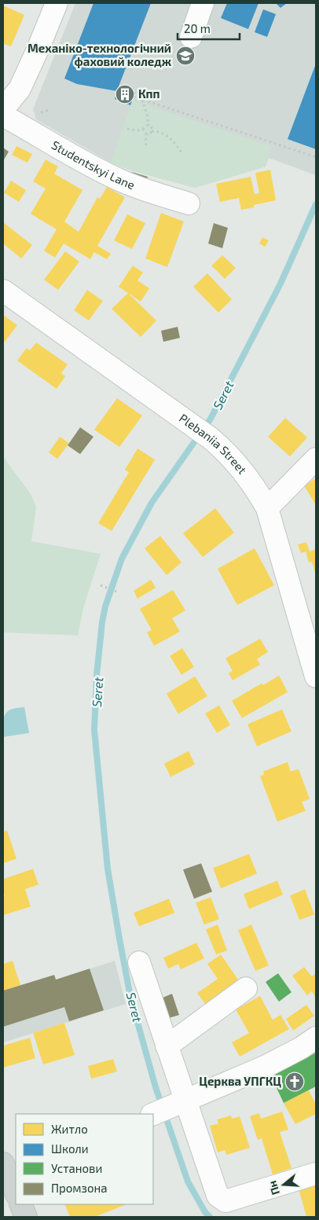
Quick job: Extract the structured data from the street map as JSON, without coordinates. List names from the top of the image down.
{
  "streets": {
    "street": ["Studentskyi Lane", "Plebaniia Street"]
  },
  "water": ["Seret"],
  "places": {
    "school or university": ["Механіко-технологічний фаховий коледж"],
    "building": ["Кпп"],
    "church": ["Церква УПГКЦ"]
  },
  "legend": [
    "Житло",
    "Школи",
    "Установи",
    "Промзона"
  ],
  "scale_bar": "20 m",
  "north": "left"
}
